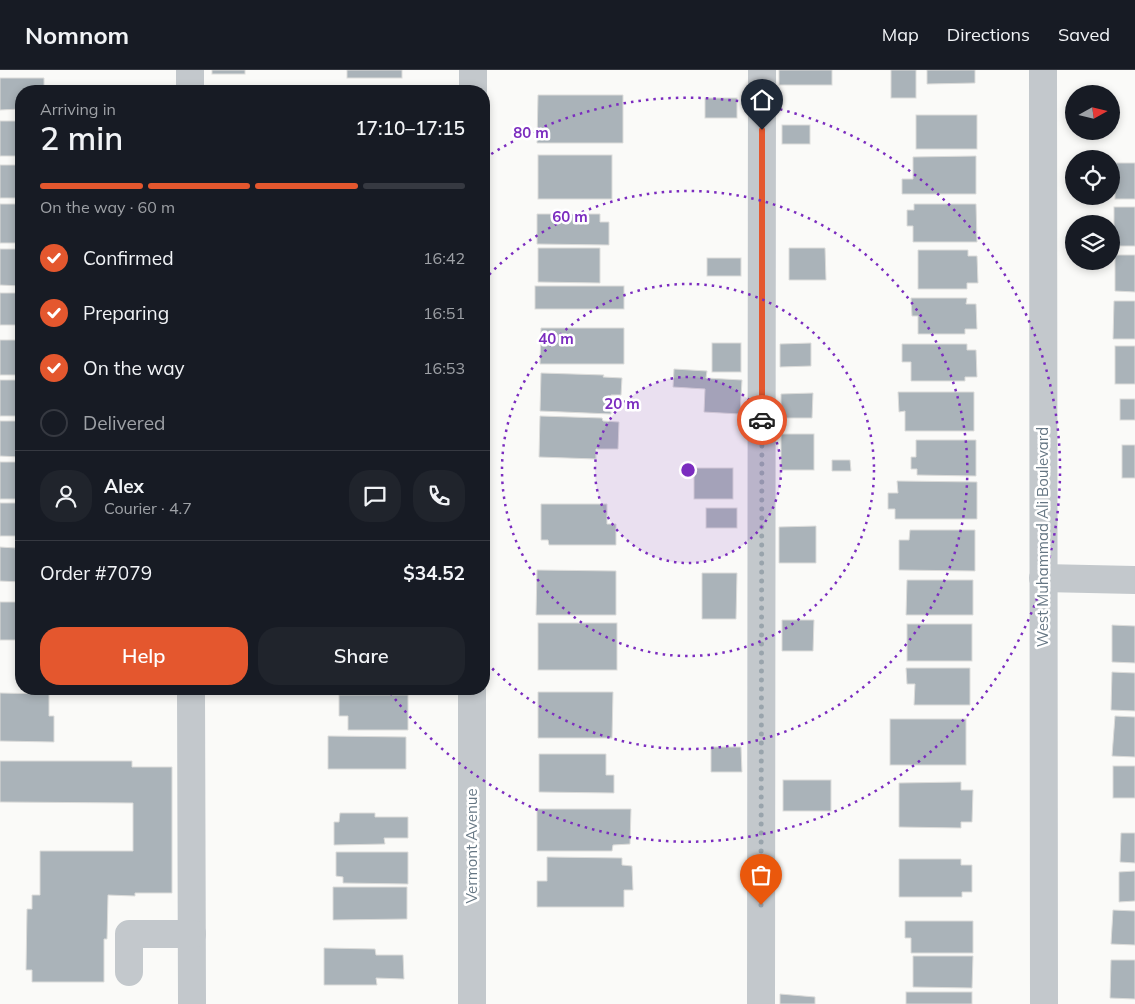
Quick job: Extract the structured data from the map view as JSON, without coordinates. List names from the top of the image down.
{
  "streets": {
    "street": ["West Muhammad Ali Boulevard", "Vermont Avenue"]
  },
  "north": "right",
  "page": {
    "header": "Nomnom",
    "nav": ["Map", "Directions", "Saved"],
    "heading": ["2 min", "Arriving in", "17:10–17:15"],
    "panel": [
      "Alex",
      "Courier · 4.7",
      "Order #7079",
      "$34.52"
    ],
    "bar": "On the way · 60 m",
    "list": [
      ["Confirmed", "16:42"],
      ["Preparing", "16:51"],
      ["On the way", "16:53"],
      "Delivered"
    ],
    "buttons": ["Help", "Share"]
  },
  "rings": [
    "80 m",
    "60 m",
    "40 m",
    "20 m"
  ]
}
